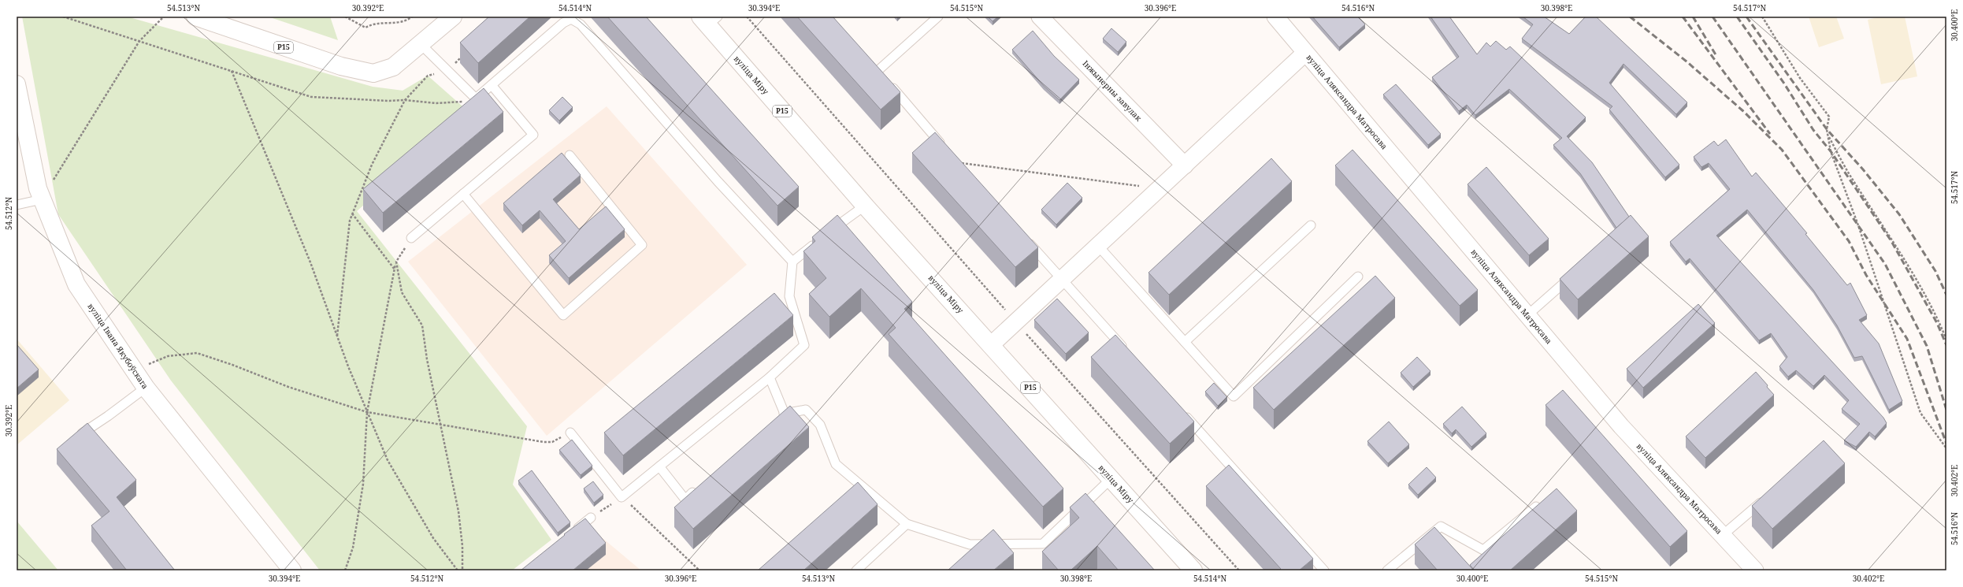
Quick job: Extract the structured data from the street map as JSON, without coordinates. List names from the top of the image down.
{
  "streets": {
    "main road": ["Р15", "вуліца Міру", "вуліца Івана Якубоўскага"],
    "street": ["Інжынерны завулак", "вуліца Аляксандра Матросава"]
  },
  "coordinates": [
    "54.513°N",
    "30.392°E",
    "54.514°N",
    "30.394°E",
    "54.515°N",
    "30.396°E",
    "54.516°N",
    "30.398°E",
    "54.517°N",
    "30.400°E",
    "54.512°N",
    "30.402°E"
  ]
}
